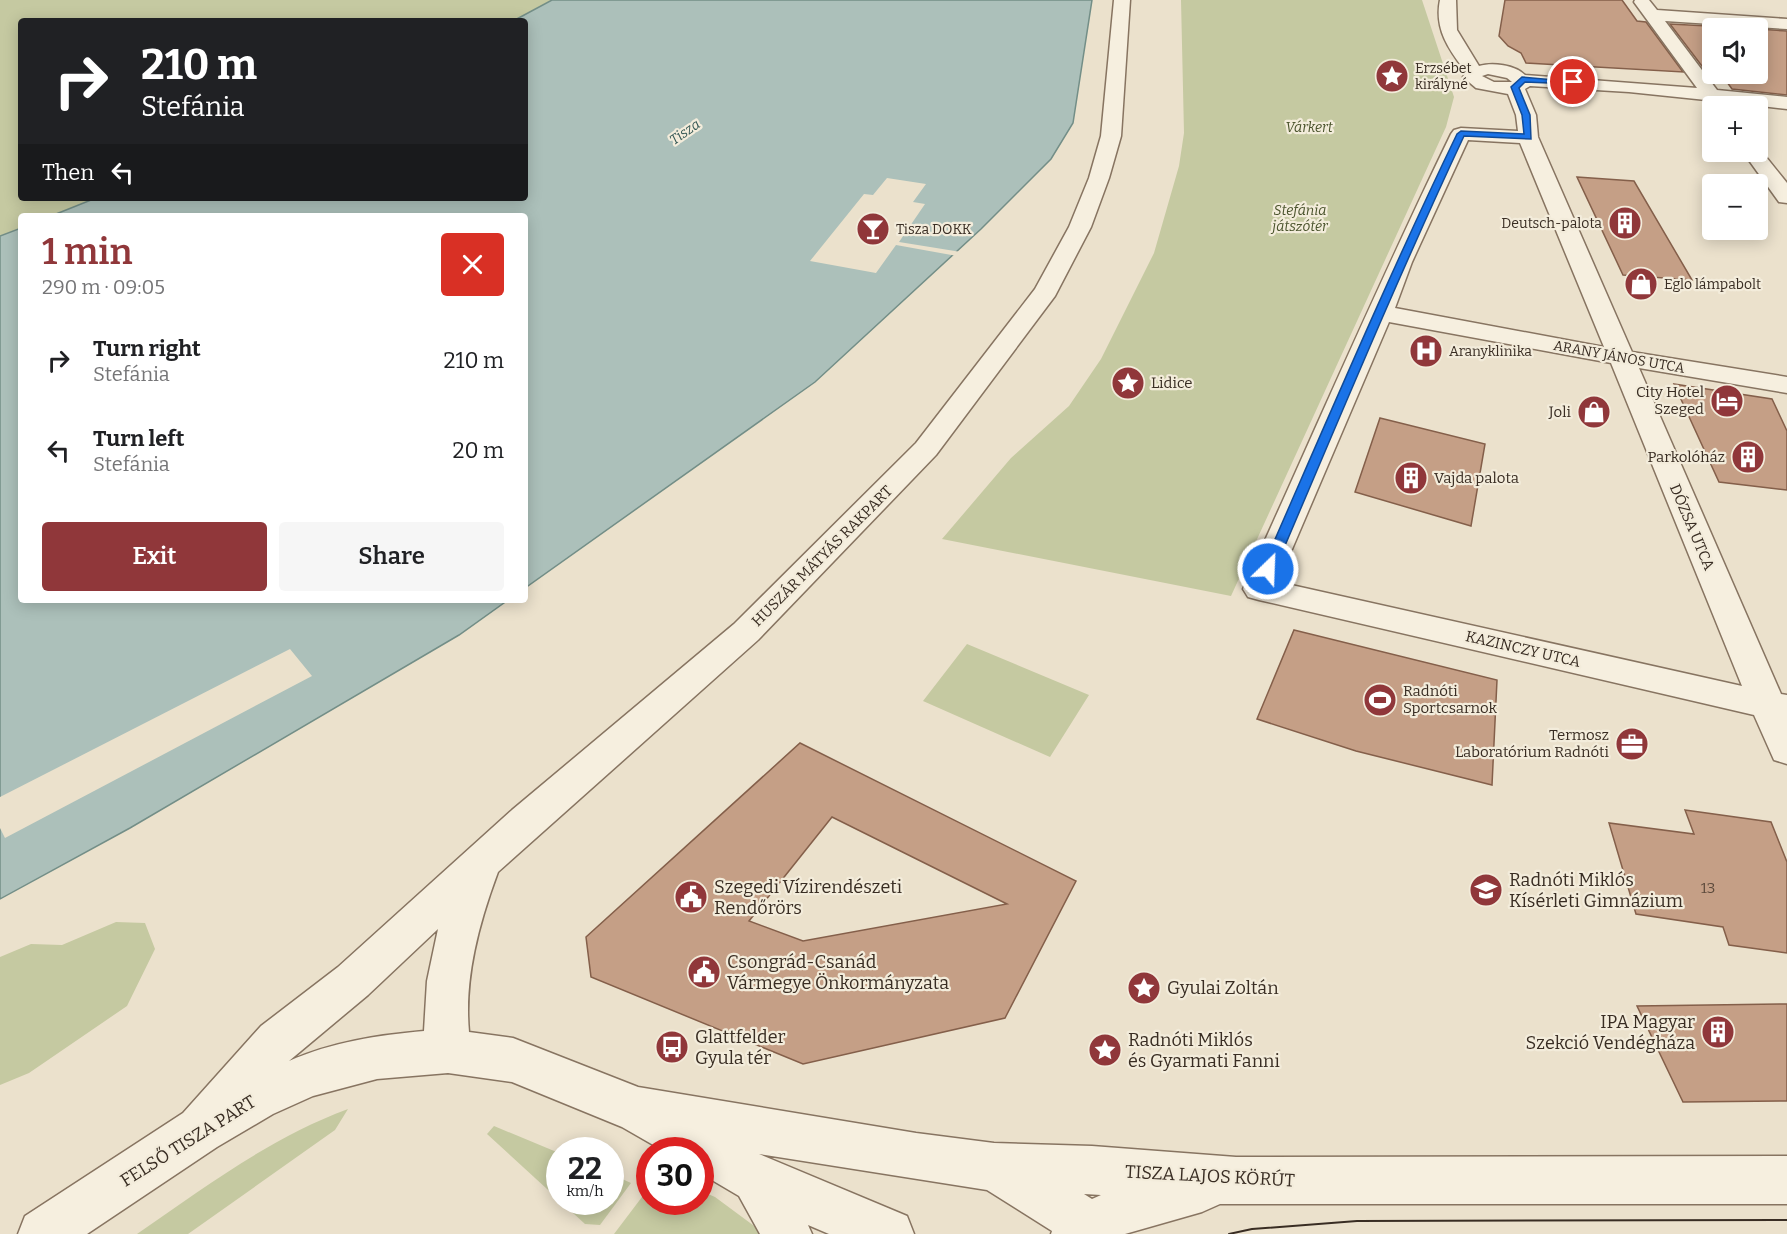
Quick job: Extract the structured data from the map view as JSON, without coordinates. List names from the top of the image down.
{
  "streets": {
    "street": [
      "ARANY JÁNOS UTCA",
      "DÓZSA UTCA",
      "HUSZÁR MÁTYÁS RAKPART",
      "KAZINCZY UTCA",
      "FELSŐ TISZA PART",
      "TISZA LAJOS KÖRÚT"
    ]
  },
  "crossings": [
    ["ARANY JÁNOS UTCA", "DÓZSA UTCA"],
    ["ARANY JÁNOS UTCA", "KAZINCZY UTCA"],
    ["DÓZSA UTCA", "KAZINCZY UTCA"],
    ["HUSZÁR MÁTYÁS RAKPART", "FELSŐ TISZA PART"],
    ["HUSZÁR MÁTYÁS RAKPART", "TISZA LAJOS KÖRÚT"],
    ["FELSŐ TISZA PART", "TISZA LAJOS KÖRÚT"]
  ],
  "water": ["Tisza"],
  "parks": ["Várkert", "Stefánia játszótér"],
  "places": {
    "place": [
      "Erzsébet királyné",
      "Lidice",
      "Gyulai Zoltán",
      "Radnóti Miklós és Gyarmati Fanni"
    ],
    "building": [
      "Deutsch-palota",
      "Parkolóház",
      "Vajda palota",
      "IPA Magyar Szekció Vendégháza"
    ],
    "bar": ["Tisza DOKK"],
    "shop": ["Eglo lámpabolt", "Joli"],
    "hospital": ["Aranyklinika"],
    "hotel": ["City Hotel Szeged"],
    "sports": ["Radnóti Sportcsarnok"],
    "office": ["Termosz Laboratórium Radnóti"],
    "school or university": ["Radnóti Miklós Kísérleti Gimnázium"],
    "public building": ["Szegedi Vízirendészeti Rendőrörs", "Csongrád-Csanád Vármegye Önkormányzata"],
    "bus stop": ["Glattfelder Gyula tér"]
  },
  "house_numbers": ["13"],
  "page": {
    "map_buttons": ["+", "−"],
    "turn": ["210 m", "Stefánia"],
    "then": "Then",
    "heading": ["1 min", "290 m · 09:05"],
    "list": [
      {
        "name": "Turn right",
        "note": "Stefánia",
        "value": "210 m"
      },
      {
        "name": "Turn left",
        "note": "Stefánia",
        "value": "20 m"
      }
    ],
    "buttons": ["Exit", "Share"],
    "speed": "22 km/h",
    "limit": "30"
  }
}
